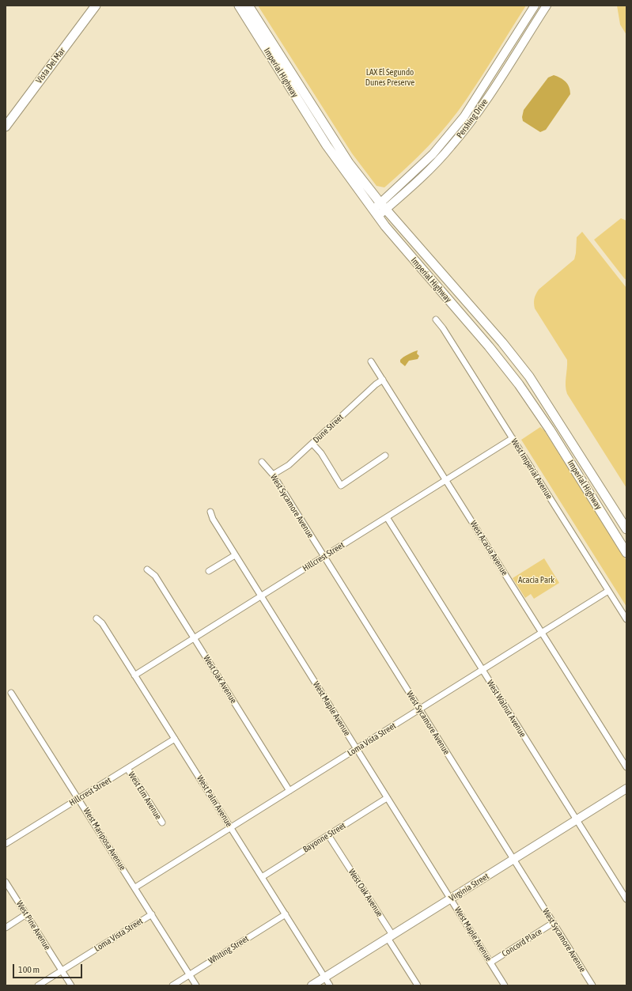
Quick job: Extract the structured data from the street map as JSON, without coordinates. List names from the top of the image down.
{
  "streets": {
    "main road": [
      "Vista Del Mar",
      "Imperial Highway",
      "Pershing Drive",
      "Virginia Street"
    ],
    "street": [
      "Dune Street",
      "West Imperial Avenue",
      "West Sycamore Avenue",
      "West Acacia Avenue",
      "Hillcrest Street",
      "West Oak Avenue",
      "West Maple Avenue",
      "West Walnut Avenue",
      "Loma Vista Street",
      "West Elm Avenue",
      "West Palm Avenue",
      "Bayonne Street",
      "West Mariposa Avenue",
      "West Pine Avenue",
      "Concord Place",
      "Whiting Street"
    ]
  },
  "crossings": [
    ["Imperial Highway", "Pershing Drive"],
    ["Dune Street", "West Sycamore Avenue"],
    ["Dune Street", "West Acacia Avenue"],
    ["West Imperial Avenue", "Hillcrest Street"],
    ["West Imperial Avenue", "Loma Vista Street"],
    ["West Sycamore Avenue", "Hillcrest Street"],
    ["West Sycamore Avenue", "Loma Vista Street"],
    ["West Sycamore Avenue", "Virginia Street"],
    ["West Sycamore Avenue", "Concord Place"],
    ["West Acacia Avenue", "Hillcrest Street"],
    ["West Acacia Avenue", "Loma Vista Street"],
    ["Hillcrest Street", "West Oak Avenue"],
    ["Hillcrest Street", "West Maple Avenue"],
    ["Hillcrest Street", "West Walnut Avenue"],
    ["Hillcrest Street", "West Elm Avenue"],
    ["Hillcrest Street", "West Palm Avenue"],
    ["Hillcrest Street", "West Mariposa Avenue"],
    ["West Oak Avenue", "Loma Vista Street"],
    ["West Oak Avenue", "Bayonne Street"],
    ["West Oak Avenue", "Virginia Street"],
    ["West Maple Avenue", "Loma Vista Street"],
    ["West Maple Avenue", "Bayonne Street"],
    ["West Maple Avenue", "Virginia Street"],
    ["West Maple Avenue", "Concord Place"],
    ["West Walnut Avenue", "Loma Vista Street"],
    ["West Walnut Avenue", "Virginia Street"],
    ["Loma Vista Street", "West Palm Avenue"],
    ["Loma Vista Street", "West Mariposa Avenue"],
    ["Loma Vista Street", "West Pine Avenue"],
    ["West Palm Avenue", "Bayonne Street"],
    ["West Palm Avenue", "Virginia Street"],
    ["West Palm Avenue", "Whiting Street"],
    ["West Mariposa Avenue", "Whiting Street"]
  ],
  "parks": ["LAX El Segundo Dunes Preserve", "Acacia Park"],
  "scale_bar": "100 m"
}
